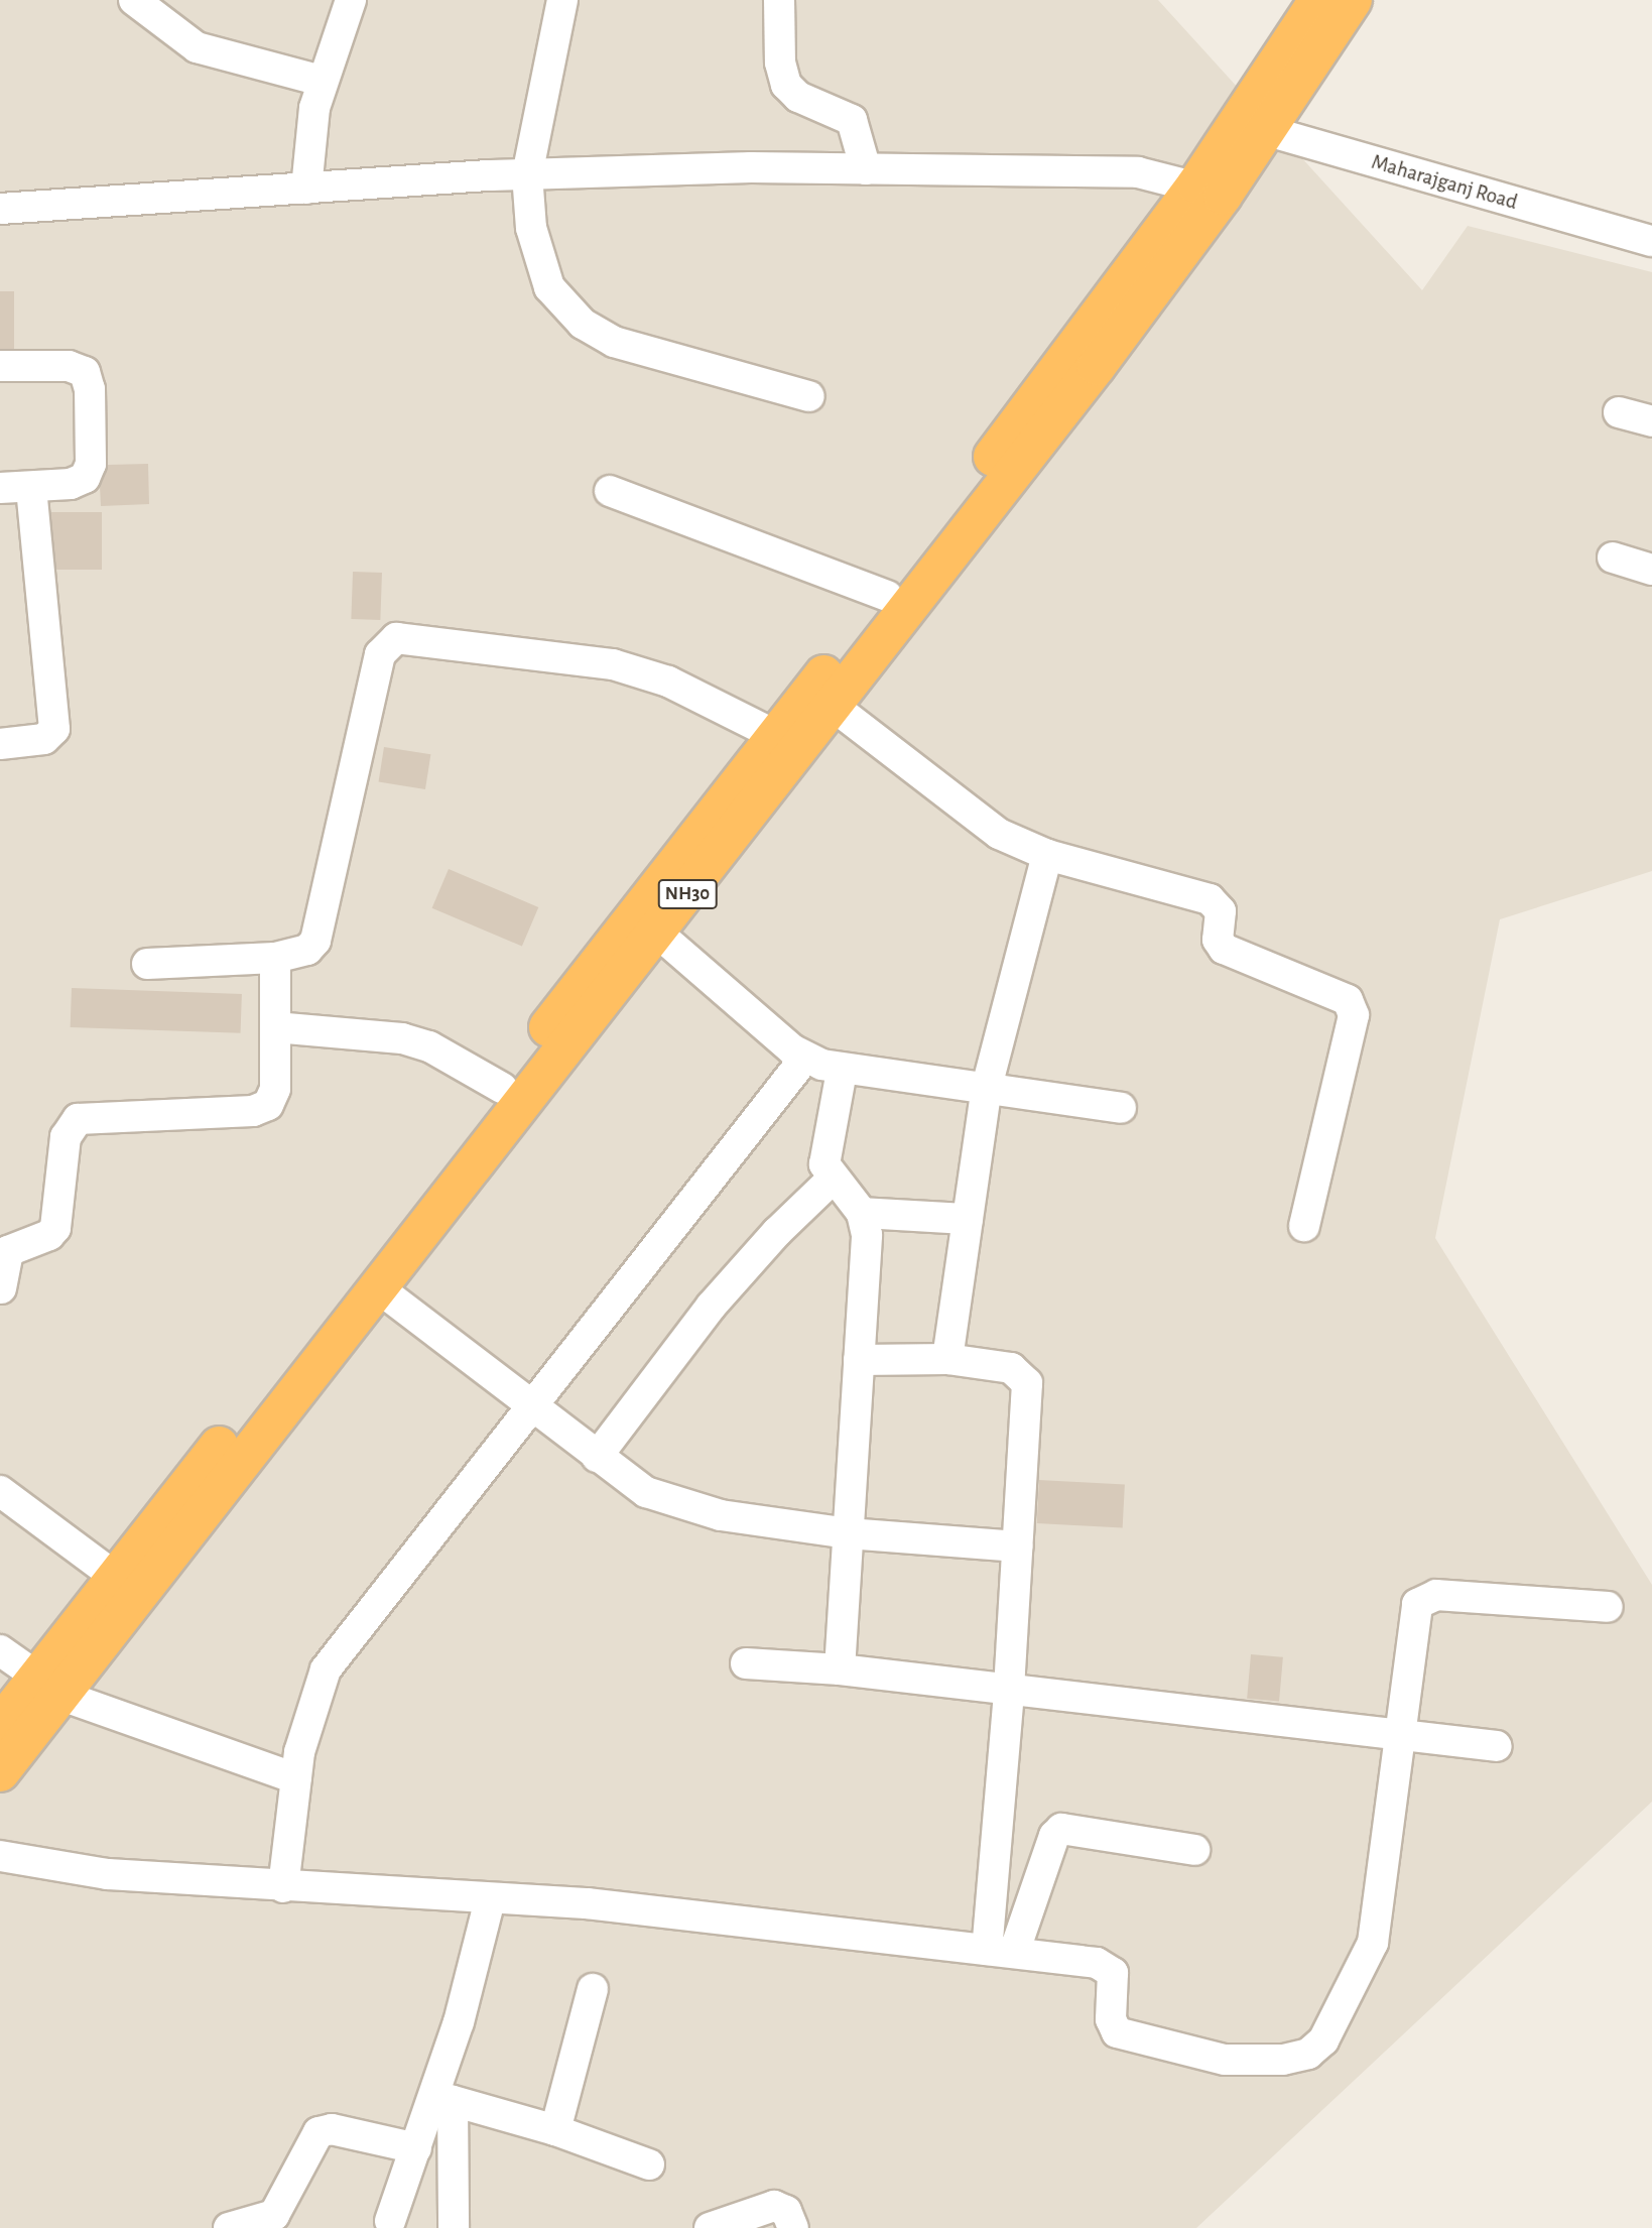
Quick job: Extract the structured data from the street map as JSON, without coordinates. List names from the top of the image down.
{
  "streets": {
    "highway": ["NH30"],
    "street": ["Maharajganj Road"]
  },
  "crossings": [
    ["Maharajganj Road", "NH30"]
  ]
}
